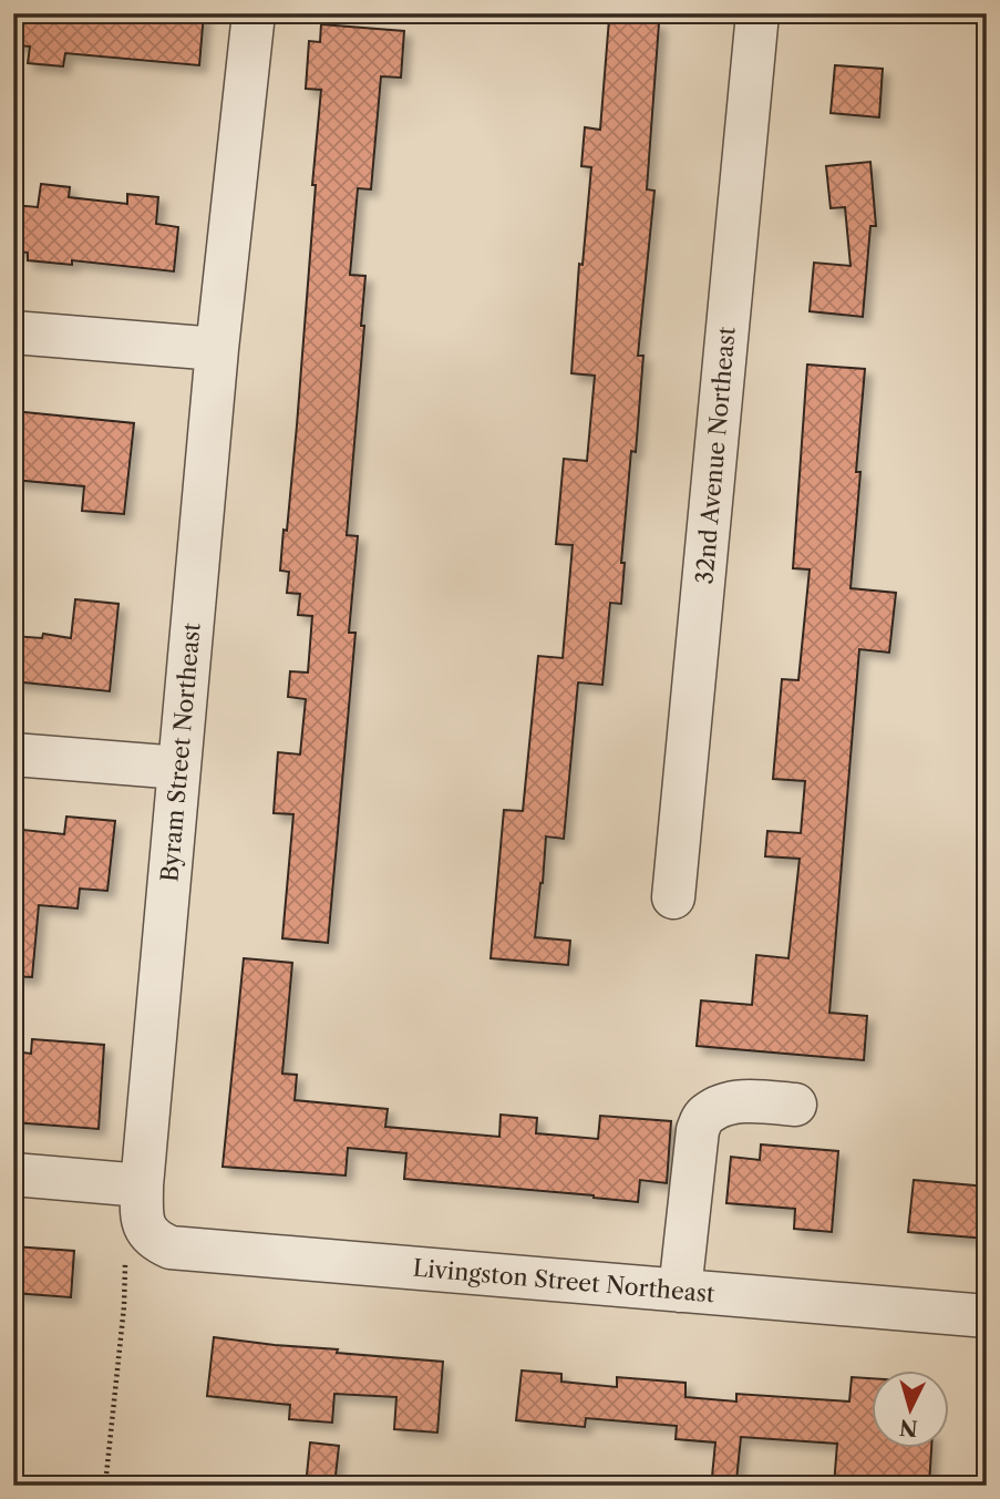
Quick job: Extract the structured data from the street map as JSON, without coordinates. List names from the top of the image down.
{
  "streets": {
    "street": ["32nd Avenue Northeast", "Byram Street Northeast", "Livingston Street Northeast"]
  },
  "crossings": [
    ["Byram Street Northeast", "Livingston Street Northeast"]
  ],
  "north": "bottom"
}
